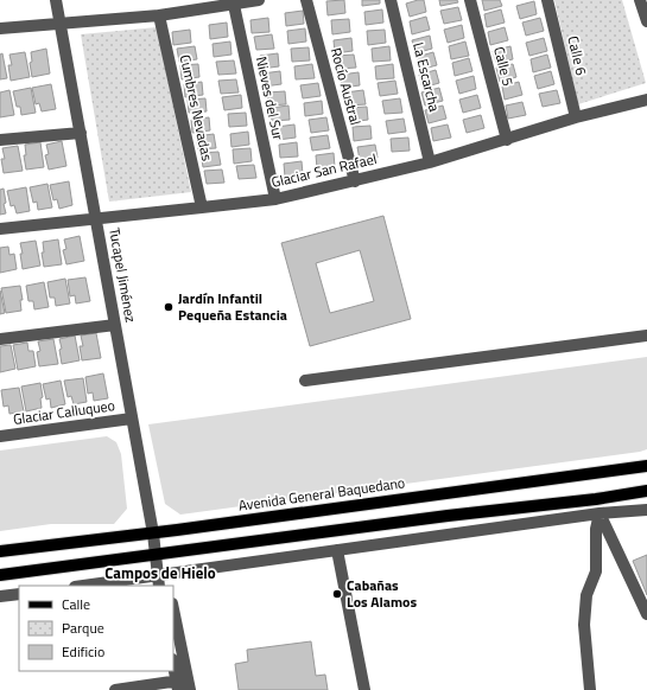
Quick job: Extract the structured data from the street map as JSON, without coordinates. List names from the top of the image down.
{
  "streets": {
    "main road": ["Avenida General Baquedano"],
    "street": [
      "Calle 6",
      "Calle 5",
      "La Escarcha",
      "Rocío Austral",
      "Nieves del Sur",
      "Cumbres Nevadas",
      "Glaciar San Rafael",
      "Tucapel Jiménez",
      "Glaciar Calluqueo"
    ]
  },
  "crossings": [
    ["Calle 6", "Glaciar San Rafael"],
    ["Calle 5", "Glaciar San Rafael"],
    ["La Escarcha", "Glaciar San Rafael"],
    ["Rocío Austral", "Glaciar San Rafael"],
    ["Nieves del Sur", "Glaciar San Rafael"],
    ["Cumbres Nevadas", "Glaciar San Rafael"],
    ["Glaciar San Rafael", "Tucapel Jiménez"],
    ["Tucapel Jiménez", "Glaciar Calluqueo"],
    ["Tucapel Jiménez", "Avenida General Baquedano"]
  ],
  "districts": ["Campos de Hielo"],
  "places": ["Jardín Infantil Pequeña Estancia", "Cabañas Los Alamos"],
  "legend": ["Calle", "Parque", "Edificio"]
}
